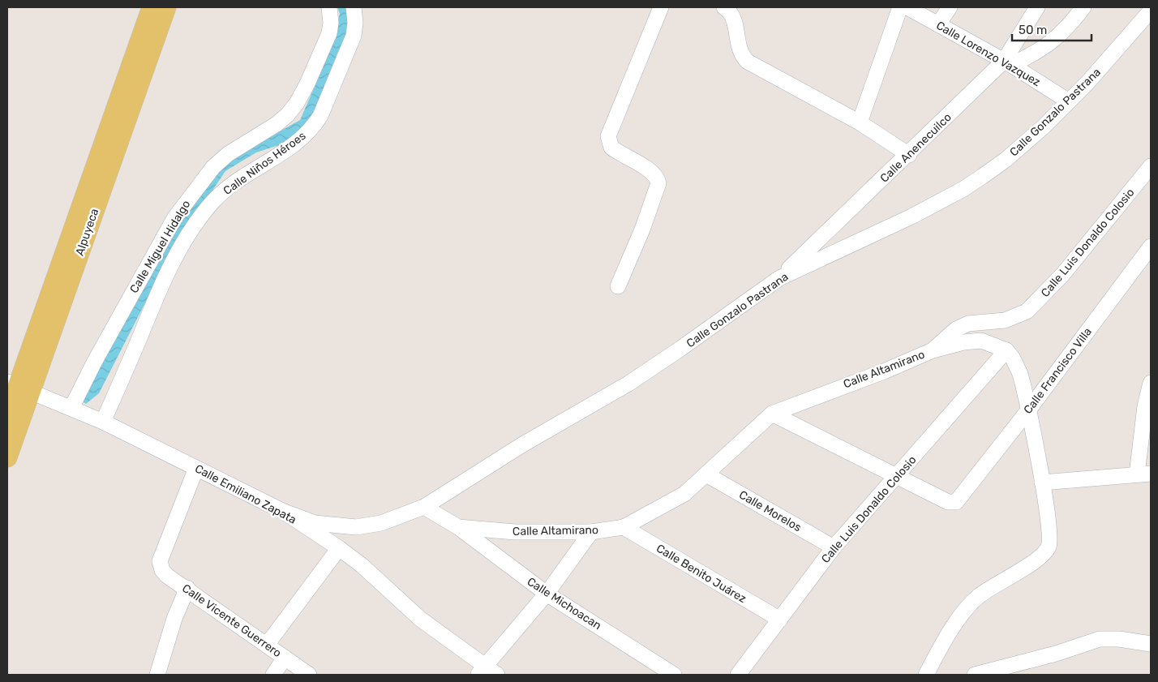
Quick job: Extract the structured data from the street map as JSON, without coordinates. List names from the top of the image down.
{
  "streets": {
    "main road": ["Alpuyeca"],
    "street": [
      "Calle Lorenzo Vazquez",
      "Calle Gonzalo Pastrana",
      "Calle Anenecuilco",
      "Calle Niños Héroes",
      "Calle Luis Donaldo Colosio",
      "Calle Miguel Hidalgo",
      "Calle Altamirano",
      "Calle Francisco Villa",
      "Calle Emiliano Zapata",
      "Calle Morelos",
      "Calle Benito Juárez",
      "Calle Michoacan",
      "Calle Vicente Guerrero"
    ]
  },
  "crossings": [
    ["Calle Lorenzo Vazquez", "Calle Gonzalo Pastrana"],
    ["Calle Lorenzo Vazquez", "Calle Anenecuilco"],
    ["Calle Gonzalo Pastrana", "Calle Anenecuilco"],
    ["Calle Gonzalo Pastrana", "Calle Altamirano"],
    ["Calle Gonzalo Pastrana", "Calle Emiliano Zapata"],
    ["Calle Niños Héroes", "Calle Emiliano Zapata"],
    ["Alpuyeca", "Calle Emiliano Zapata"],
    ["Calle Luis Donaldo Colosio", "Calle Altamirano"],
    ["Calle Luis Donaldo Colosio", "Calle Francisco Villa"],
    ["Calle Luis Donaldo Colosio", "Calle Morelos"],
    ["Calle Luis Donaldo Colosio", "Calle Benito Juárez"],
    ["Calle Miguel Hidalgo", "Calle Emiliano Zapata"],
    ["Calle Altamirano", "Calle Morelos"],
    ["Calle Altamirano", "Calle Benito Juárez"],
    ["Calle Altamirano", "Calle Michoacan"],
    ["Calle Emiliano Zapata", "Calle Vicente Guerrero"]
  ],
  "scale_bar": "50 m"
}
